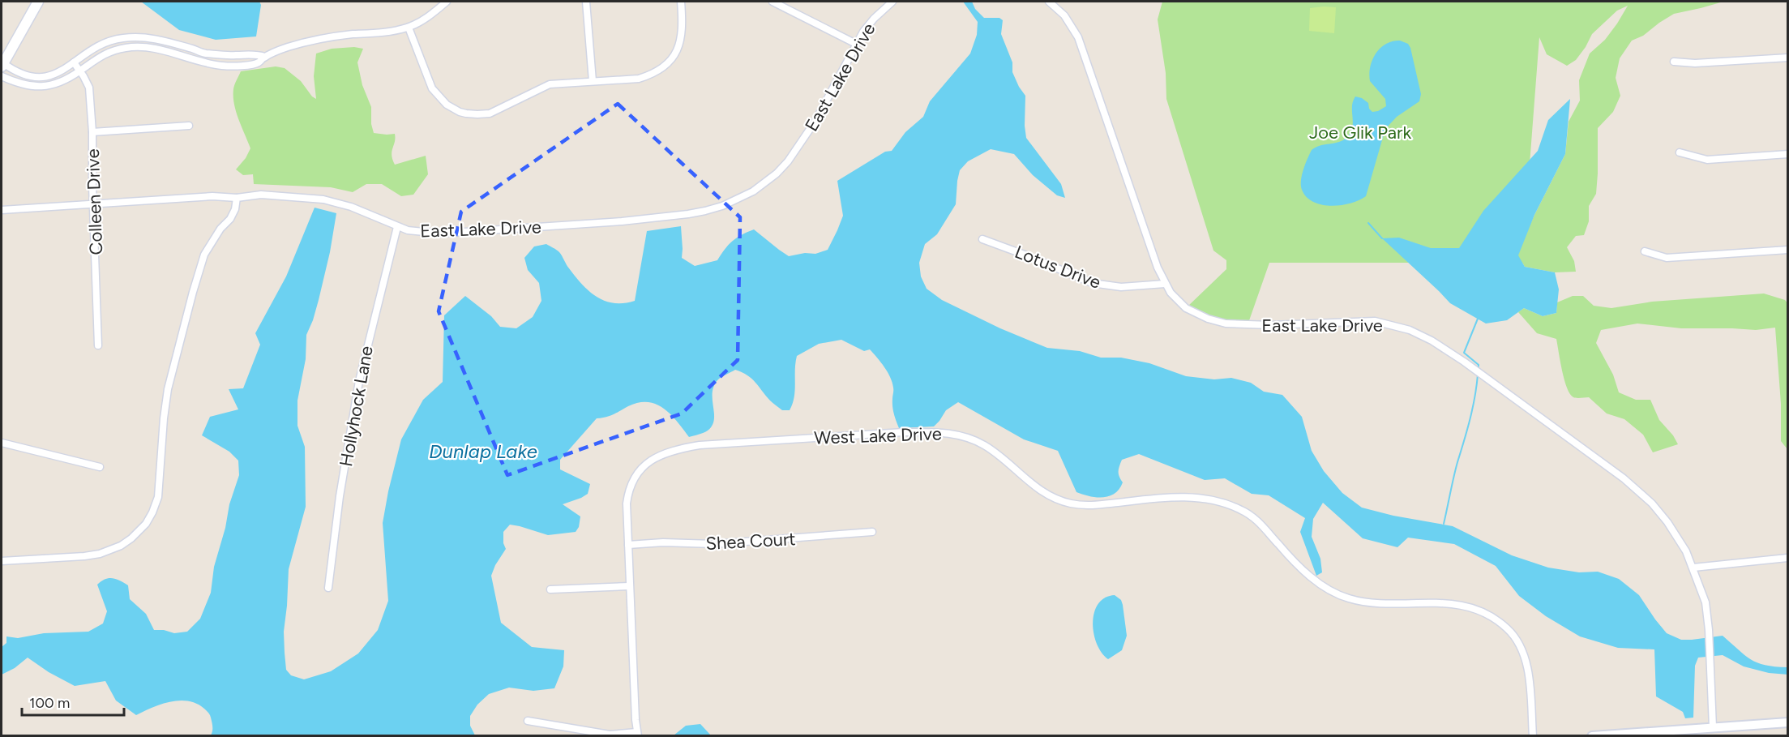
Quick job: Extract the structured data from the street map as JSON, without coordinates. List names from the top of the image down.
{
  "streets": {
    "street": [
      "East Lake Drive",
      "Colleen Drive",
      "Lotus Drive",
      "Hollyhock Lane",
      "West Lake Drive",
      "Shea Court"
    ]
  },
  "crossings": [
    ["East Lake Drive", "Colleen Drive"],
    ["East Lake Drive", "Lotus Drive"],
    ["East Lake Drive", "Hollyhock Lane"],
    ["West Lake Drive", "Shea Court"]
  ],
  "water": ["Dunlap Lake"],
  "parks": ["Joe Glik Park"],
  "scale_bar": "100 m"
}
